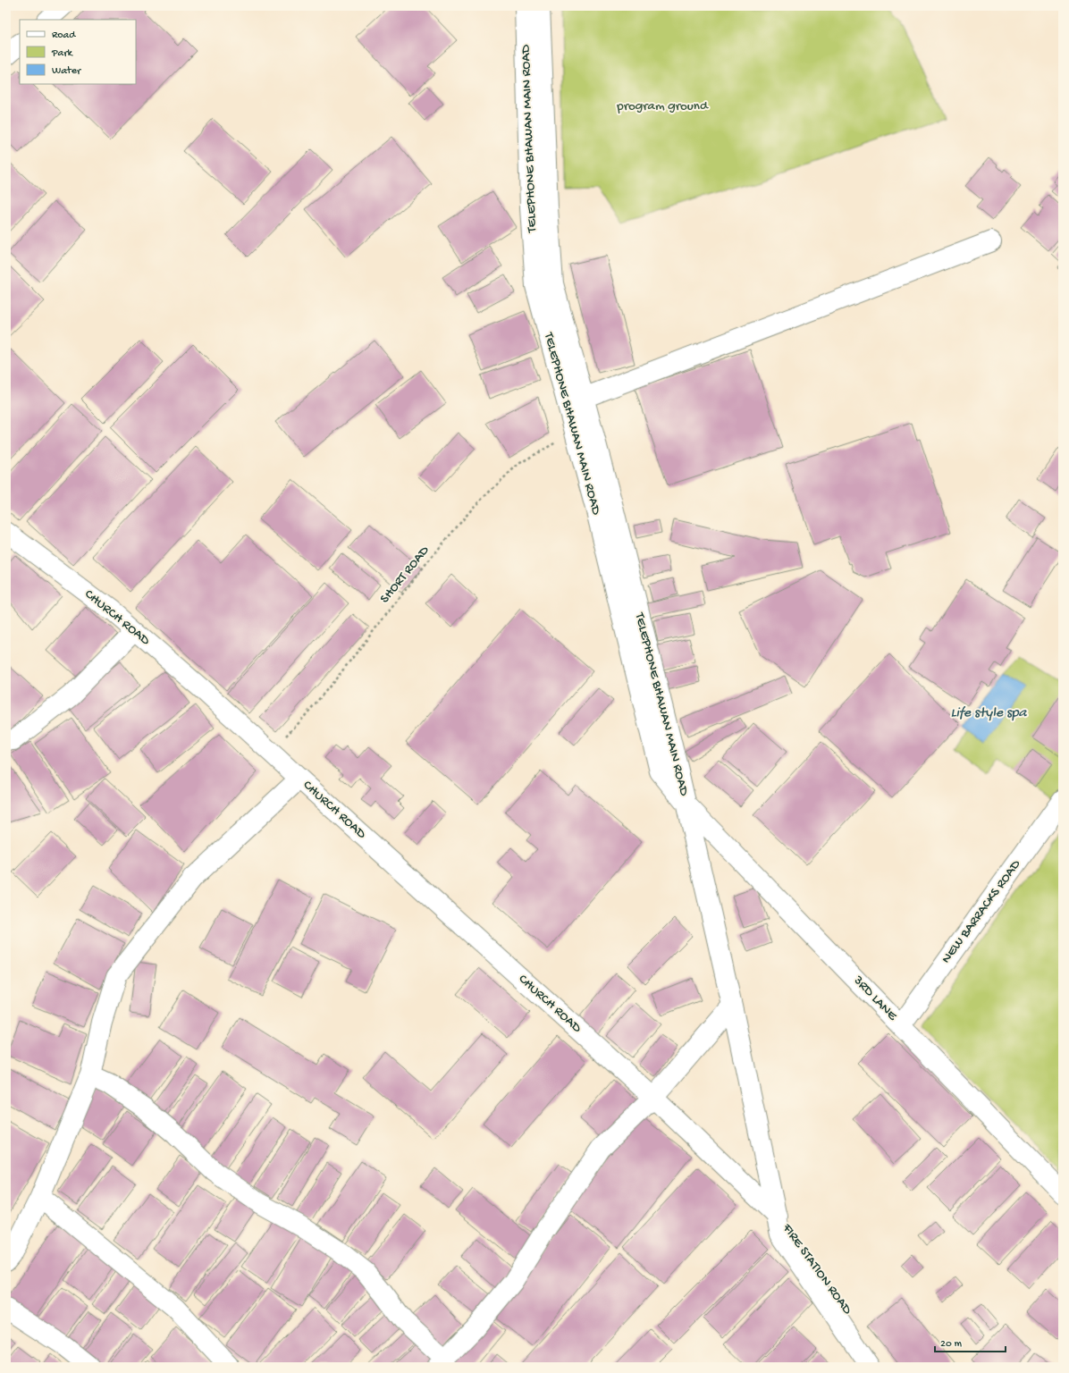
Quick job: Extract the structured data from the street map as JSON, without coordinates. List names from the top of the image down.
{
  "streets": {
    "street": [
      "TELEPHONE BHAWAN MAIN ROAD",
      "CHURCH ROAD",
      "NEW BARRACKS ROAD",
      "3RD LANE",
      "FIRE STATION ROAD"
    ],
    "path": ["SHORT ROAD"]
  },
  "crossings": [
    ["TELEPHONE BHAWAN MAIN ROAD", "SHORT ROAD"],
    ["TELEPHONE BHAWAN MAIN ROAD", "3RD LANE"],
    ["SHORT ROAD", "CHURCH ROAD"],
    ["CHURCH ROAD", "FIRE STATION ROAD"],
    ["NEW BARRACKS ROAD", "3RD LANE"]
  ],
  "water": ["Life style spa"],
  "parks": ["program ground"],
  "legend": ["Road", "Park", "Water"],
  "scale_bar": "20 m"
}
